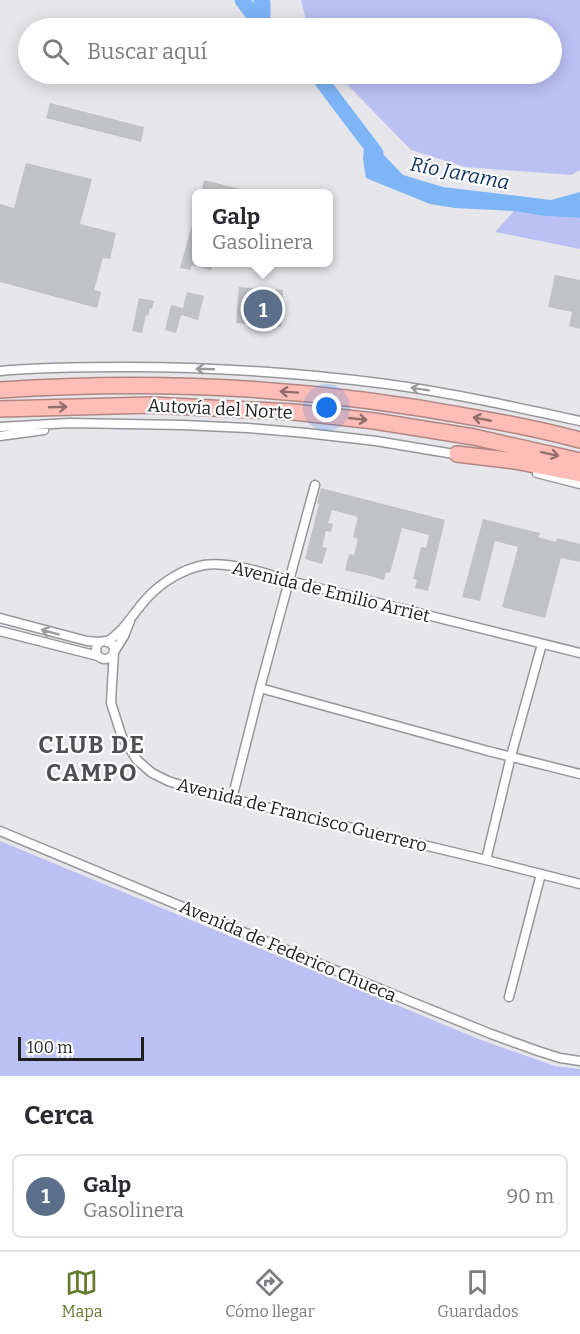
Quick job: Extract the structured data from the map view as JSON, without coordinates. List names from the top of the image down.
{
  "streets": {
    "highway": ["Autovía del Norte"],
    "street": ["Avenida de Emilio Arriet", "Avenida de Francisco Guerrero", "Avenida de Federico Chueca"]
  },
  "crossings": [
    ["Avenida de Emilio Arriet", "Avenida de Francisco Guerrero"]
  ],
  "districts": ["CLUB DE CAMPO"],
  "water": ["Río Jarama"],
  "scale_bar": "100 m",
  "page": {
    "search": "Buscar aquí",
    "popup": ["Galp", "Gasolinera"],
    "pins": "1",
    "scale": "100 m",
    "heading": "Cerca",
    "list": [
      {
        "mark": "1",
        "name": "Galp",
        "note": "Gasolinera",
        "value": "90 m"
      }
    ],
    "nav": ["Mapa", "Cómo llegar", "Guardados"]
  }
}
